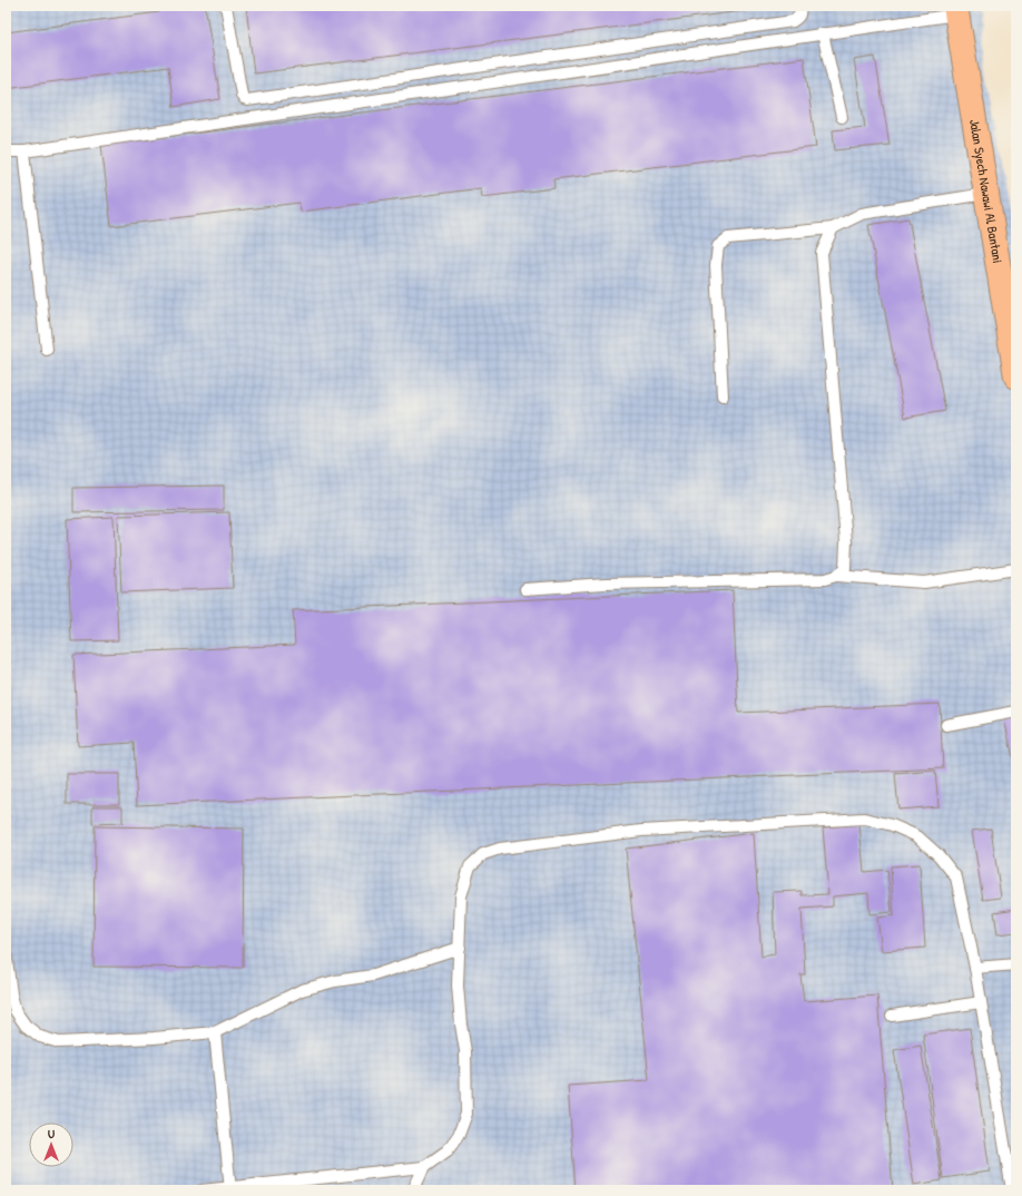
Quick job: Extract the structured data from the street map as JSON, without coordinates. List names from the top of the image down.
{
  "streets": {
    "highway": ["Jalan Syech Nawawi Al Bantani"]
  },
  "north": "top"
}
